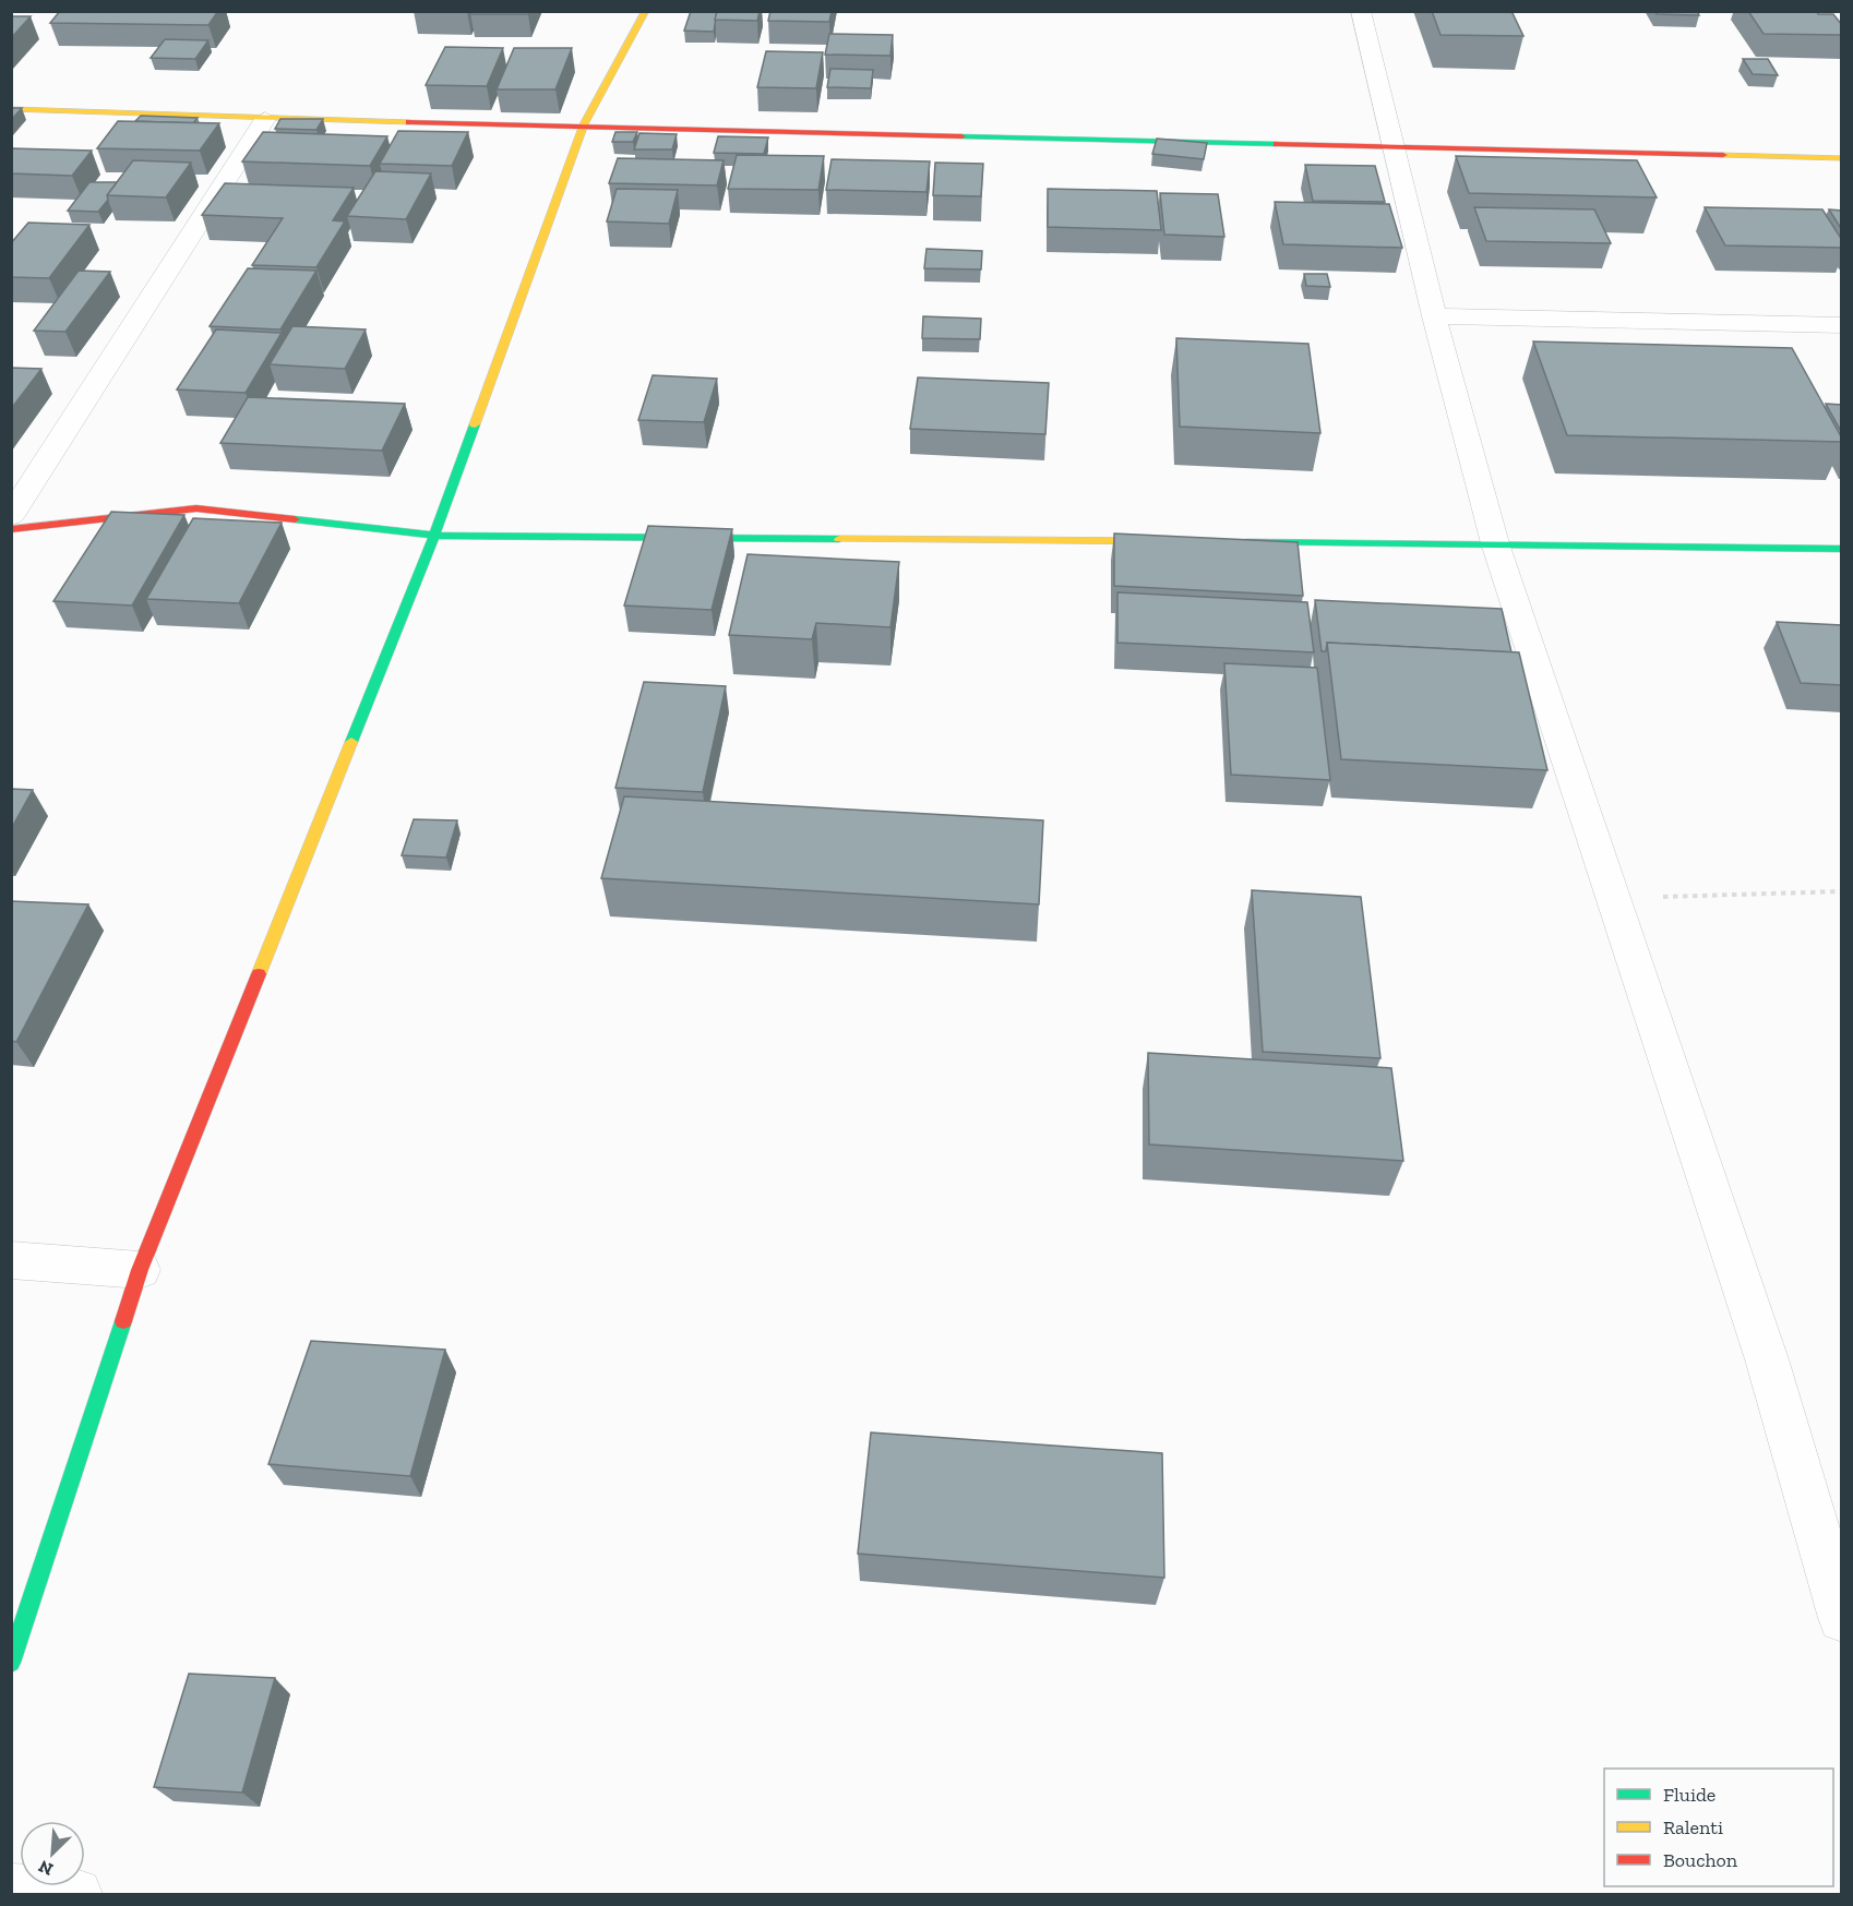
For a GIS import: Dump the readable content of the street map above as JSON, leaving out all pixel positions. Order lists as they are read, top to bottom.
{
  "legend": ["Fluide", "Ralenti", "Bouchon"],
  "north": "bottom left"
}
